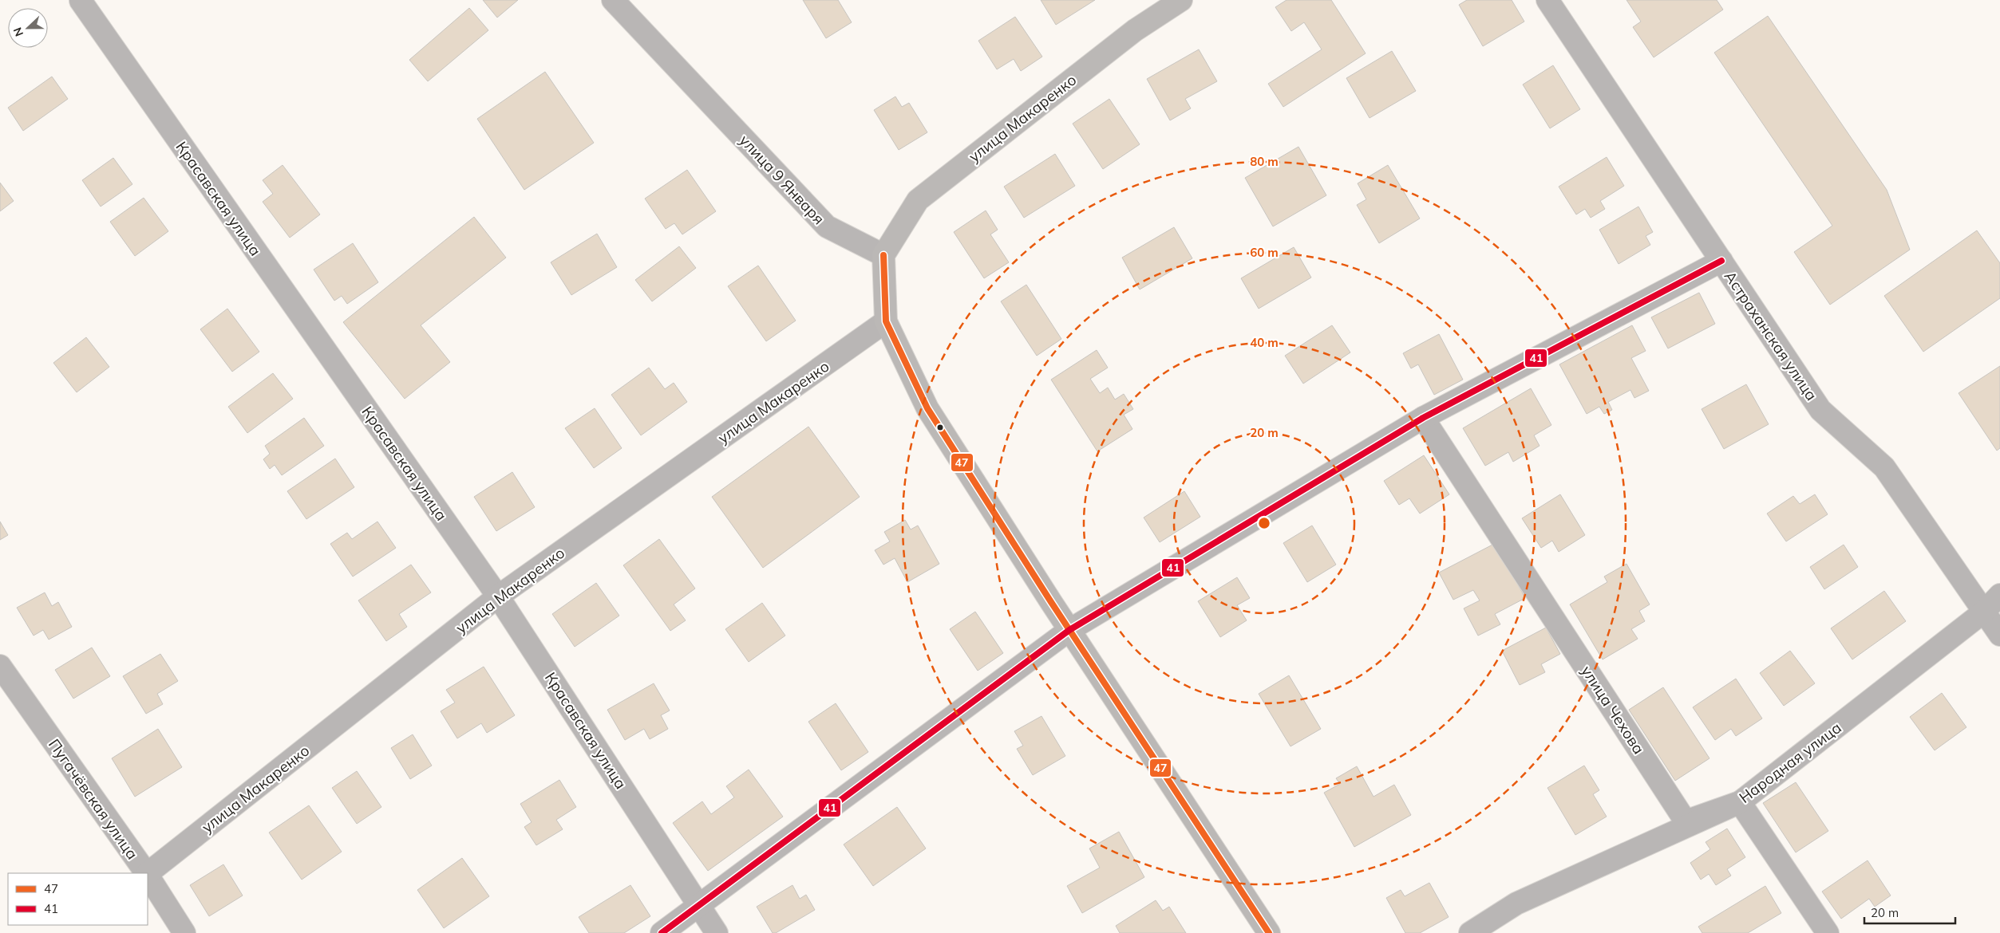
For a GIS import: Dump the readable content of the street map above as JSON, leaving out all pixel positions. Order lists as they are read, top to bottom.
{
  "streets": {
    "main road": ["улица Макаренко"],
    "street": [
      "улица 9 Января",
      "Красавская улица",
      "Астраханская улица",
      "улица Чехова",
      "Народная улица",
      "Пугачёвская улица"
    ]
  },
  "crossings": [
    ["улица Макаренко", "улица 9 Января"],
    ["улица Макаренко", "Красавская улица"],
    ["Астраханская улица", "Народная улица"],
    ["улица Чехова", "Народная улица"]
  ],
  "lines": ["transit line 47", "transit line 41"],
  "legend": ["47", "41"],
  "scale_bar": "20 m",
  "north": "left",
  "rings": [
    "80 m",
    "60 m",
    "40 m",
    "20 m"
  ]
}
